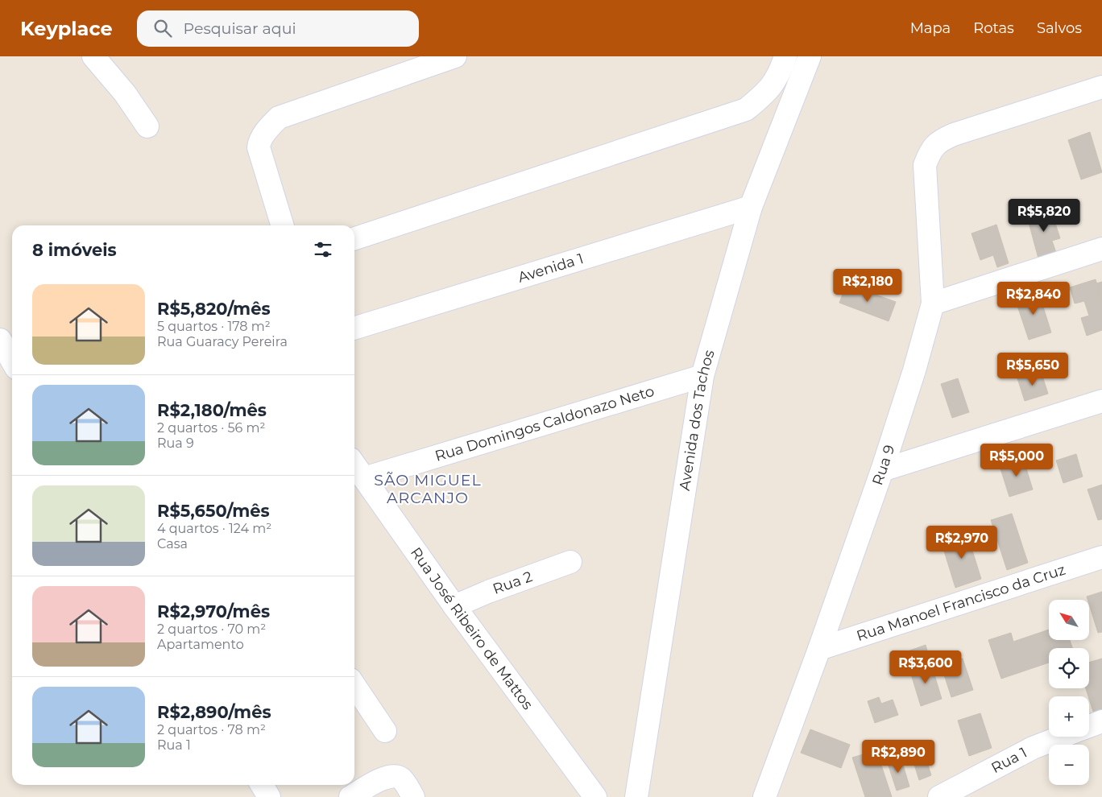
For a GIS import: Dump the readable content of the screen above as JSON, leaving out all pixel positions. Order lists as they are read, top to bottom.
{
  "streets": {
    "street": [
      "Avenida 1",
      "Avenida dos Tachos",
      "Rua Domingos Caldonazo Neto",
      "Rua 9",
      "Rua 2",
      "Rua Manoel Francisco da Cruz",
      "Rua José Ribeiro de Mattos",
      "Rua 1"
    ]
  },
  "crossings": [
    ["Avenida 1", "Avenida dos Tachos"],
    ["Avenida dos Tachos", "Rua Domingos Caldonazo Neto"],
    ["Rua Domingos Caldonazo Neto", "Rua José Ribeiro de Mattos"],
    ["Rua 9", "Rua Manoel Francisco da Cruz"],
    ["Rua 2", "Rua José Ribeiro de Mattos"]
  ],
  "districts": ["SÃO MIGUEL ARCANJO"],
  "north": "top left",
  "page": {
    "header": "Keyplace",
    "search": "Pesquisar aqui",
    "nav": ["Mapa", "Rotas", "Salvos"],
    "price": [
      "R$5,820",
      "R$2,180",
      "R$2,840",
      "R$5,650",
      "R$5,000",
      "R$2,970",
      "R$3,600",
      "R$2,890"
    ],
    "heading": "8 imóveis",
    "list": [
      {
        "name": "R$5,820/mês",
        "note": "5 quartos · 178 m² · Rua Guaracy Pereira"
      },
      {
        "name": "R$2,180/mês",
        "note": "2 quartos · 56 m² · Rua 9"
      },
      {
        "name": "R$5,650/mês",
        "note": "4 quartos · 124 m² · Casa"
      },
      {
        "name": "R$2,970/mês",
        "note": "2 quartos · 70 m² · Apartamento"
      },
      {
        "name": "R$2,890/mês",
        "note": "2 quartos · 78 m² · Rua 1"
      }
    ],
    "map_buttons": ["+", "−"]
  }
}
